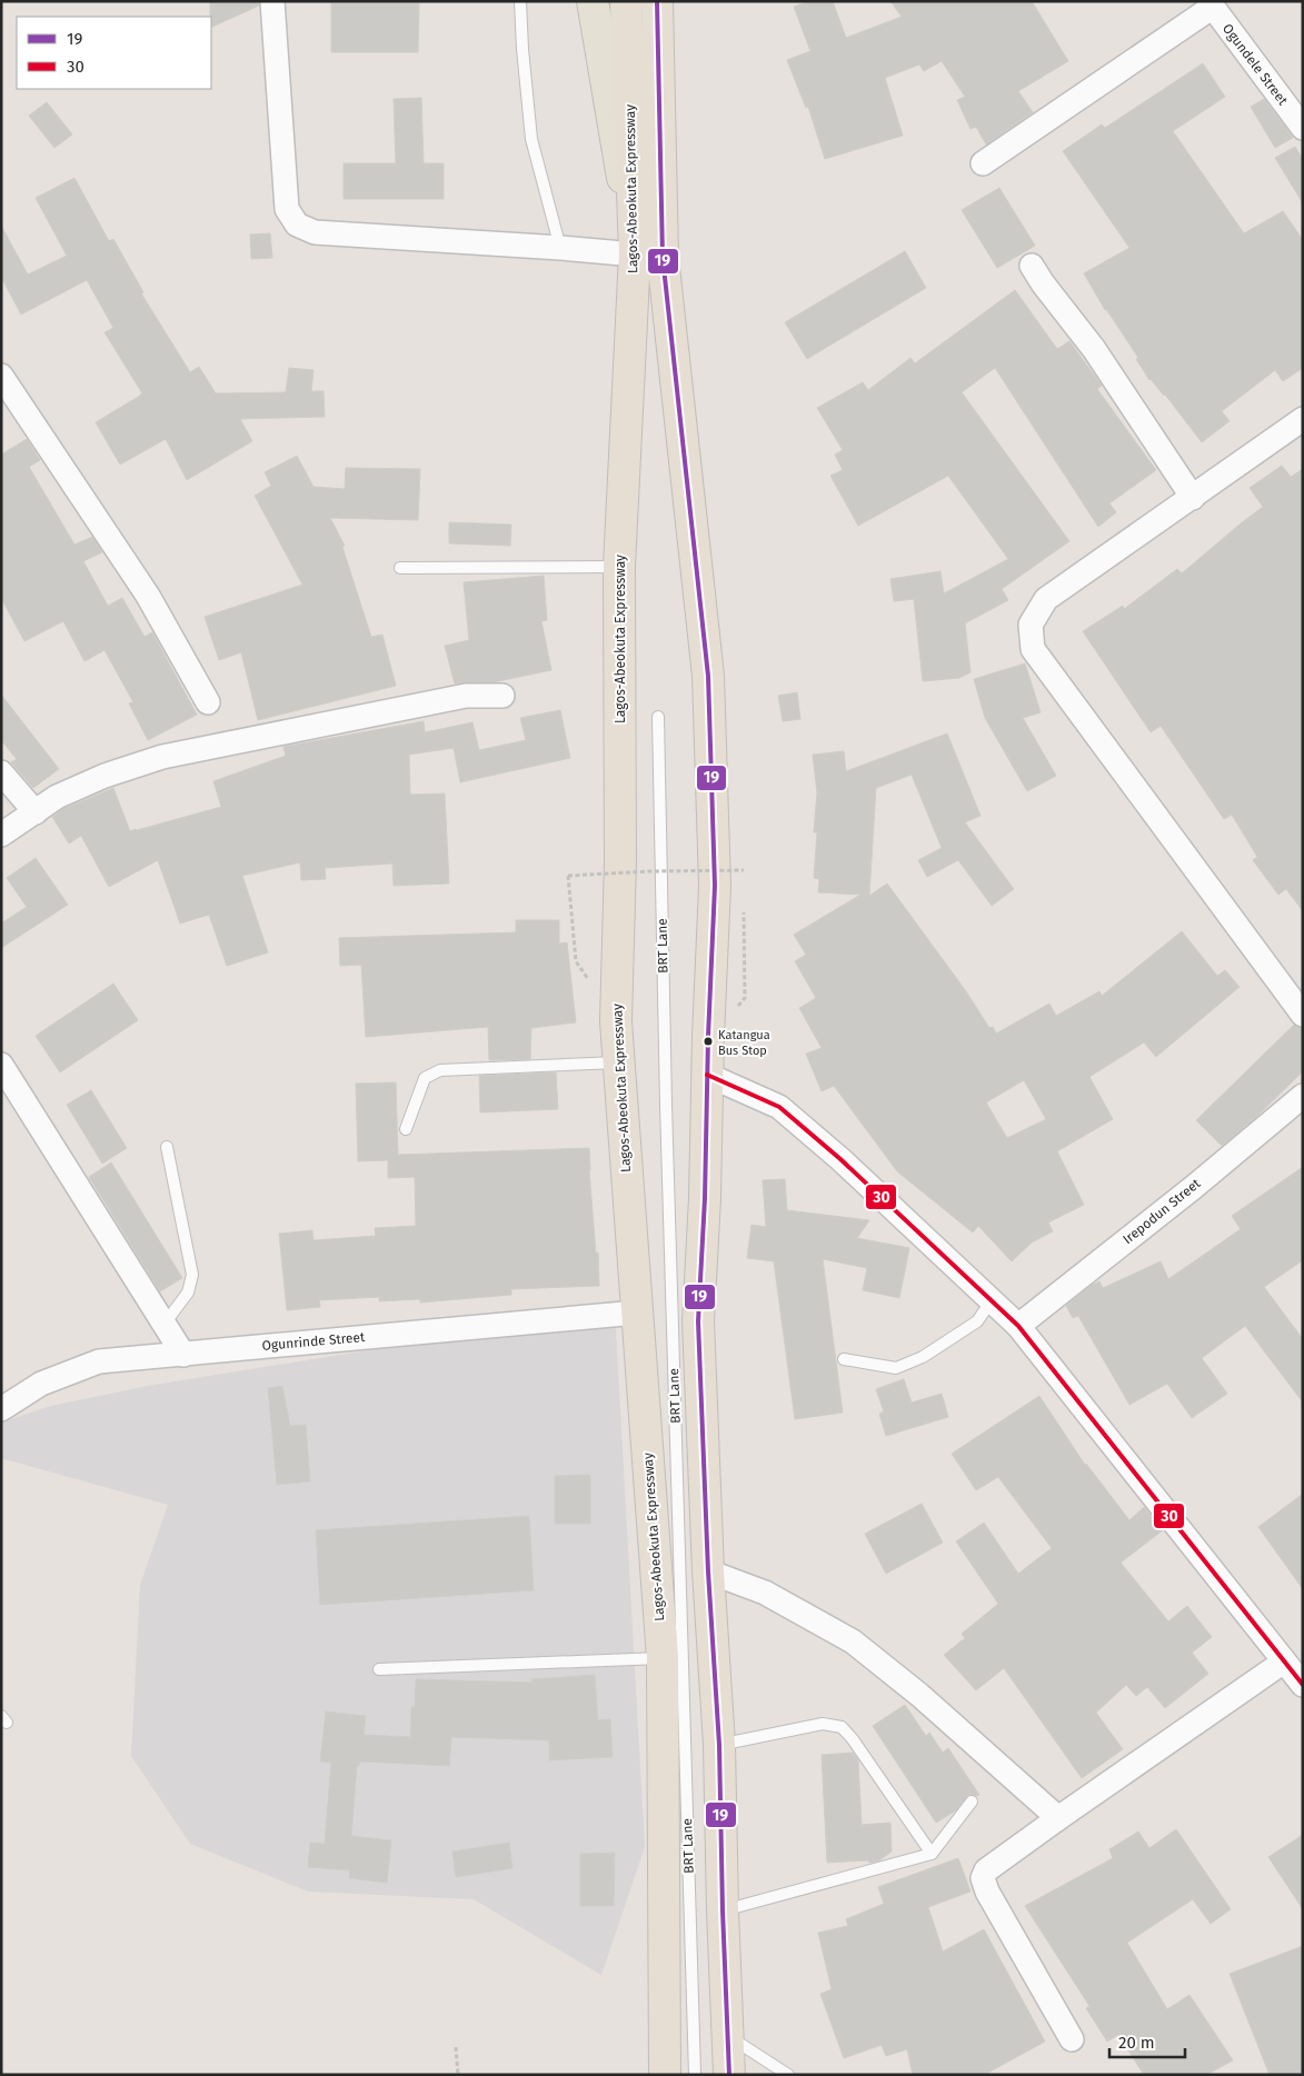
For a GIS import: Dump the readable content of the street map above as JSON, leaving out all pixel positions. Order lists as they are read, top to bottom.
{
  "streets": {
    "highway": ["Lagos-Abeokuta Expressway"],
    "street": ["Ogundele Street", "Irepodun Street", "Ogunrinde Street"],
    "lane": ["BRT Lane"]
  },
  "crossings": [
    ["Lagos-Abeokuta Expressway", "Ogunrinde Street"]
  ],
  "places": ["Katangua Bus Stop"],
  "lines": ["transit line 19", "transit line 30"],
  "legend": ["19", "30"],
  "scale_bar": "20 m"
}
